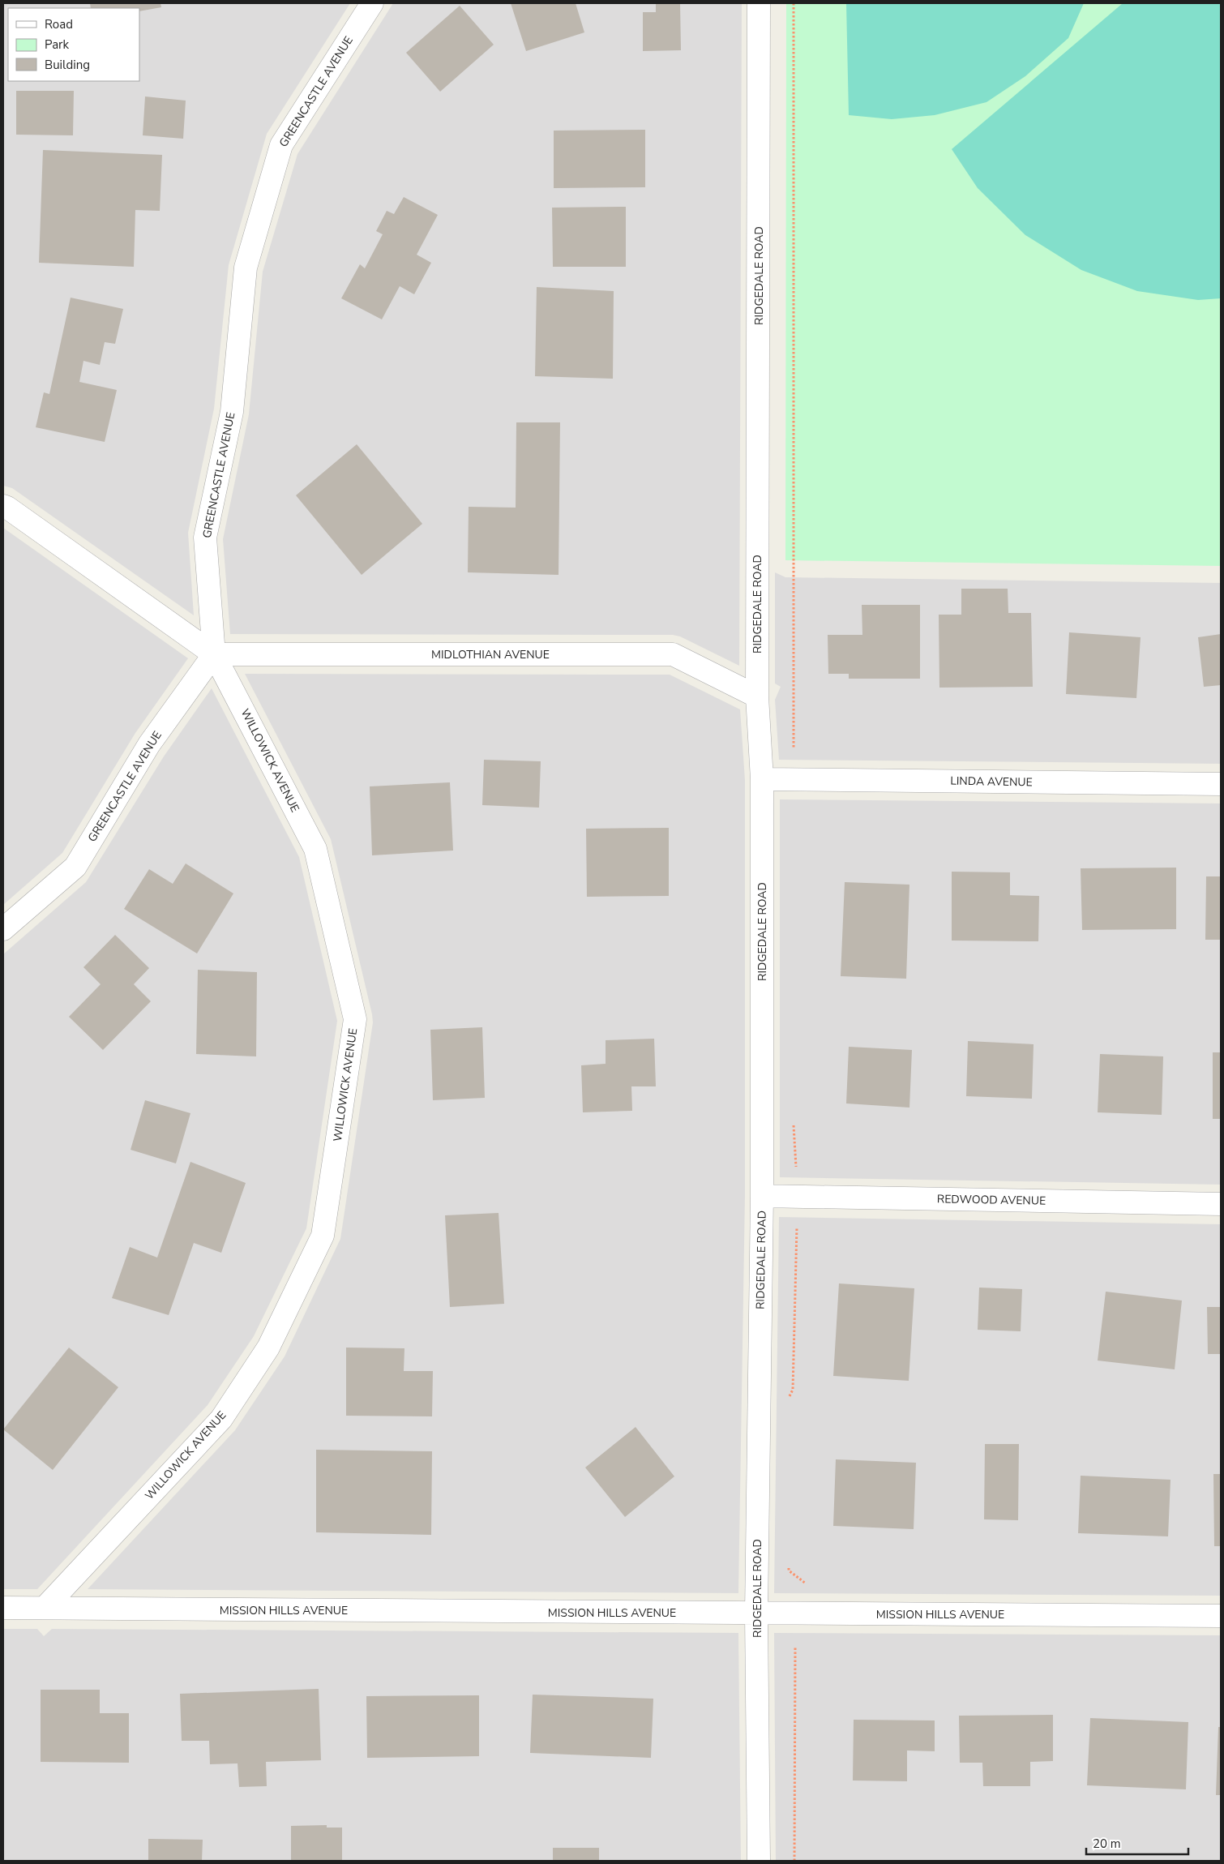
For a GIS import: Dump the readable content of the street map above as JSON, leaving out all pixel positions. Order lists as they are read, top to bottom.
{
  "streets": {
    "street": [
      "GREENCASTLE AVENUE",
      "RIDGEDALE ROAD",
      "MIDLOTHIAN AVENUE",
      "WILLOWICK AVENUE",
      "LINDA AVENUE",
      "REDWOOD AVENUE",
      "MISSION HILLS AVENUE"
    ]
  },
  "crossings": [
    ["GREENCASTLE AVENUE", "MIDLOTHIAN AVENUE"],
    ["GREENCASTLE AVENUE", "WILLOWICK AVENUE"],
    ["RIDGEDALE ROAD", "MIDLOTHIAN AVENUE"],
    ["RIDGEDALE ROAD", "LINDA AVENUE"],
    ["RIDGEDALE ROAD", "REDWOOD AVENUE"],
    ["RIDGEDALE ROAD", "MISSION HILLS AVENUE"],
    ["MIDLOTHIAN AVENUE", "WILLOWICK AVENUE"],
    ["WILLOWICK AVENUE", "MISSION HILLS AVENUE"]
  ],
  "legend": ["Road", "Park", "Building"],
  "scale_bar": "20 m"
}
